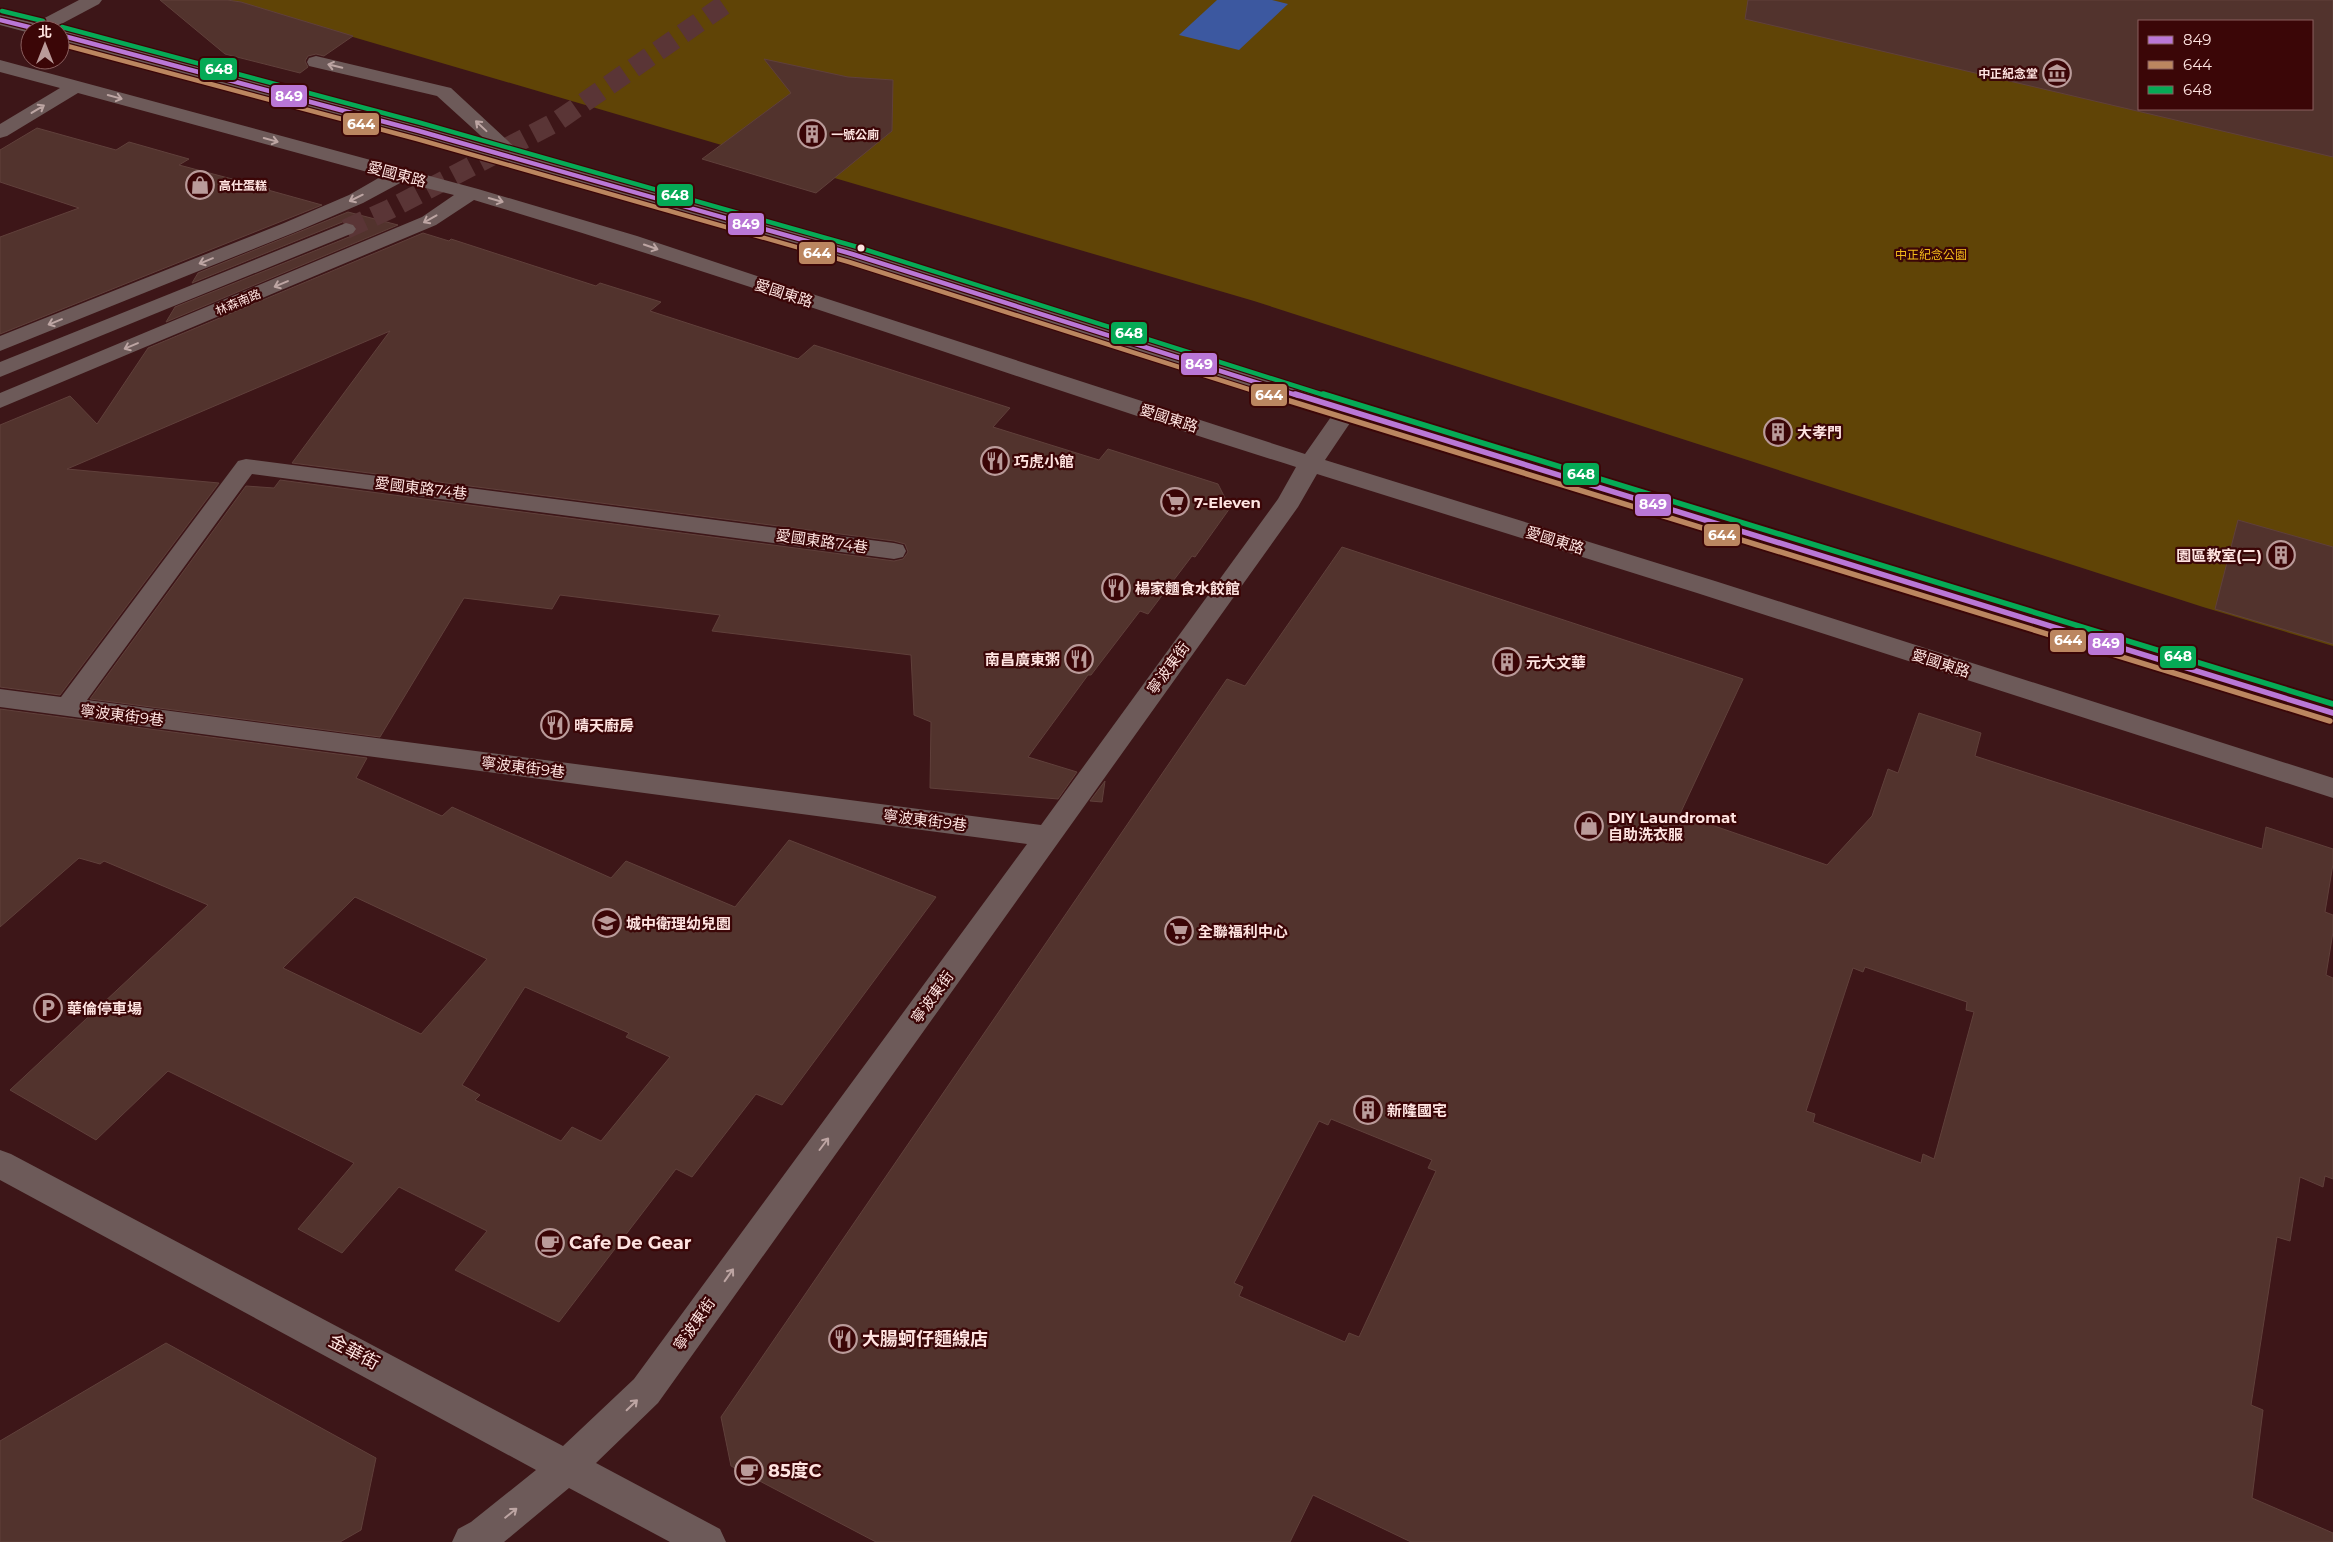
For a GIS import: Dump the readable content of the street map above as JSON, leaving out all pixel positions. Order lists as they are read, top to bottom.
{
  "streets": {
    "street": [
      "愛國東路",
      "林森南路",
      "愛國東路74巷",
      "寧波東街",
      "寧波東街9巷",
      "金華街"
    ]
  },
  "crossings": [
    ["愛國東路", "林森南路"],
    ["愛國東路", "寧波東街"],
    ["愛國東路74巷", "寧波東街9巷"],
    ["寧波東街", "寧波東街9巷"],
    ["寧波東街", "金華街"]
  ],
  "one_way": ["寧波東街"],
  "parks": ["中正紀念公園"],
  "places": {
    "museum": ["中正紀念堂"],
    "building": [
      "一號公廁",
      "大孝門",
      "園區教室(二)",
      "元大文華",
      "新隆國宅"
    ],
    "shop": ["高仕蛋糕", "DIY Laundromat 自助洗衣服"],
    "restaurant": [
      "巧虎小館",
      "楊家麵食水餃館",
      "南昌廣東粥",
      "晴天廚房",
      "大腸蚵仔麵線店"
    ],
    "supermarket": ["7-Eleven", "全聯福利中心"],
    "school or university": ["城中衛理幼兒園"],
    "parking": ["華倫停車場"],
    "cafe": ["Cafe De Gear", "85度C"]
  },
  "lines": ["transit line 648", "transit line 849", "transit line 644"],
  "legend": ["849", "644", "648"],
  "north": "top"
}
